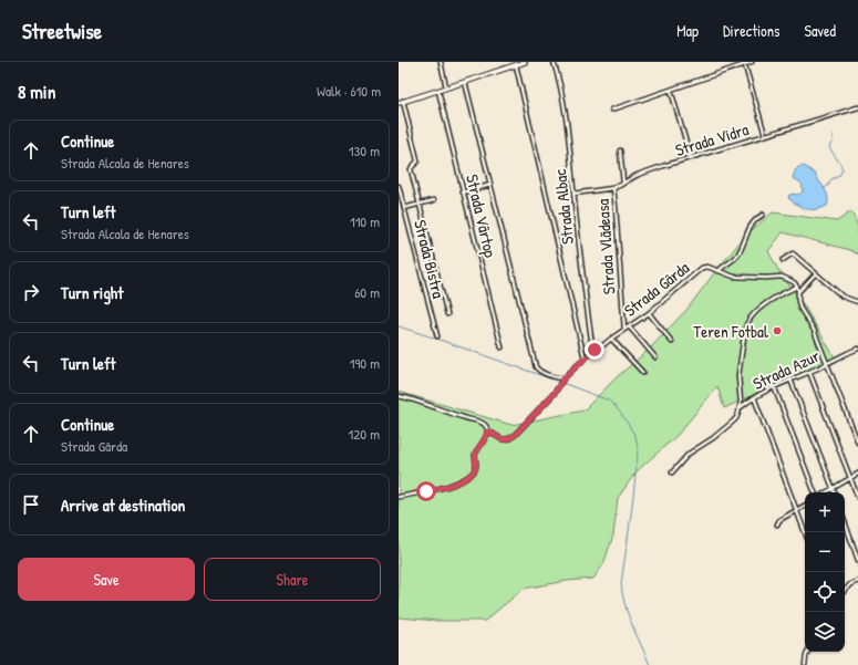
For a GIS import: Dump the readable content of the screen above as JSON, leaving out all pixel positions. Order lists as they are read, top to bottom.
{
  "streets": {
    "street": [
      "Strada Vidra",
      "Strada Albac",
      "Strada Vârtop",
      "Strada Vlădeasa",
      "Strada Bistra",
      "Strada Gârda",
      "Strada Azur"
    ]
  },
  "crossings": [
    ["Strada Vidra", "Strada Albac"],
    ["Strada Vidra", "Strada Vlădeasa"],
    ["Strada Albac", "Strada Gârda"],
    ["Strada Vlădeasa", "Strada Gârda"]
  ],
  "places": ["Teren Fotbal"],
  "page": {
    "header": "Streetwise",
    "nav": ["Map", "Directions", "Saved"],
    "heading": ["8 min", "Walk · 610 m"],
    "list": [
      ["Continue", "Strada Alcala de Henares", "130 m"],
      ["Turn left", "Strada Alcala de Henares", "110 m"],
      ["Turn right", "60 m"],
      ["Turn left", "190 m"],
      ["Continue", "Strada Gârda", "120 m"],
      "Arrive at destination"
    ],
    "map_buttons": ["+", "−"],
    "buttons": ["Save", "Share"]
  }
}
